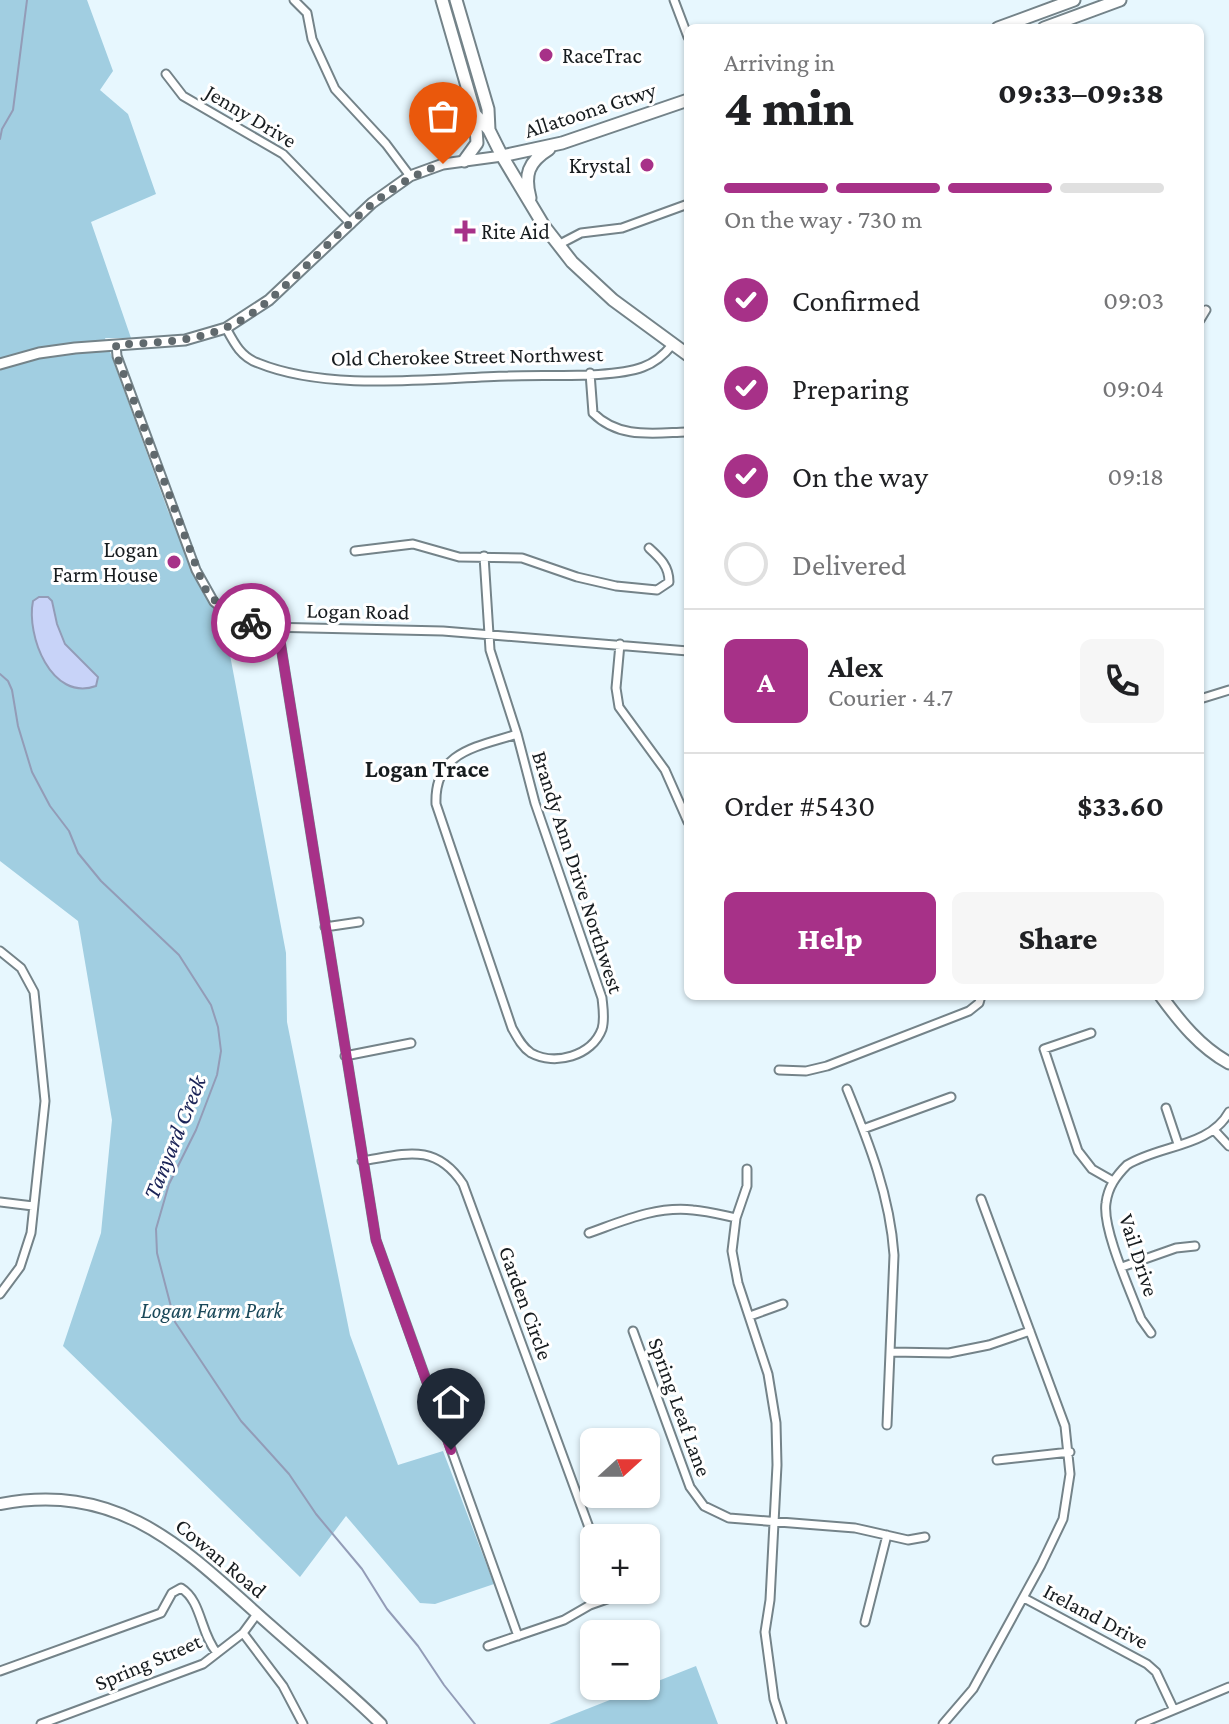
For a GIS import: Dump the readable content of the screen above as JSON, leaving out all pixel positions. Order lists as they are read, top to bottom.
{
  "streets": {
    "main road": ["Allatoona Gtwy", "Cowan Road"],
    "street": [
      "Jenny Drive",
      "Old Cherokee Street Northwest",
      "Logan Road",
      "Brandy Ann Drive Northwest",
      "Vail Drive",
      "Garden Circle",
      "Spring Leaf Lane",
      "Ireland Drive",
      "Spring Street"
    ]
  },
  "crossings": [
    ["Allatoona Gtwy", "Jenny Drive"],
    ["Allatoona Gtwy", "Old Cherokee Street Northwest"],
    ["Allatoona Gtwy", "Logan Road"],
    ["Logan Road", "Brandy Ann Drive Northwest"],
    ["Cowan Road", "Spring Street"]
  ],
  "districts": ["Logan Trace"],
  "water": ["Tanyard Creek"],
  "parks": ["Logan Farm Park"],
  "places": {
    "other": ["RaceTrac", "Krystal", "Logan Farm House"],
    "health": ["Rite Aid"]
  },
  "north": "right",
  "page": {
    "heading": ["4 min", "Arriving in", "09:33–09:38"],
    "panel": [
      "Alex",
      "Courier · 4.7",
      "Order #5430",
      "$33.60"
    ],
    "bar": "On the way · 730 m",
    "list": [
      ["Confirmed", "09:03"],
      ["Preparing", "09:04"],
      ["On the way", "09:18"],
      "Delivered"
    ],
    "round": "A",
    "buttons": ["Help", "Share"],
    "map_buttons": ["+", "−"]
  }
}
